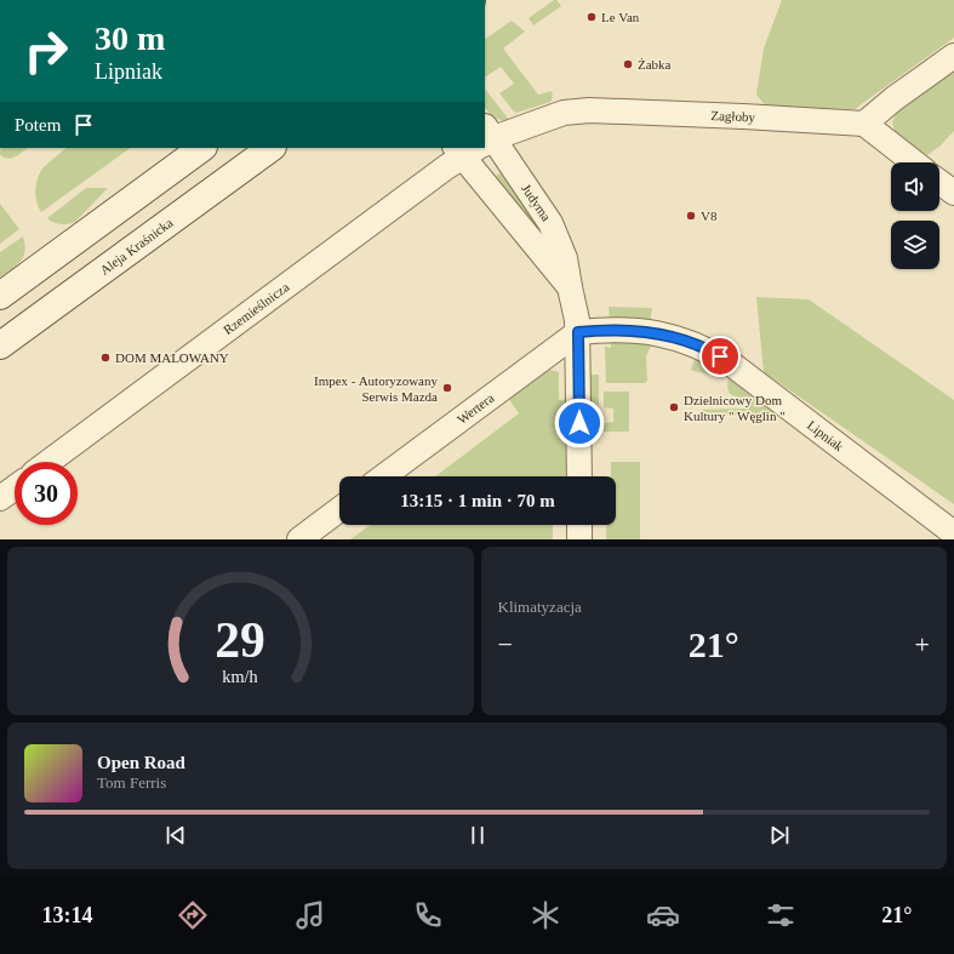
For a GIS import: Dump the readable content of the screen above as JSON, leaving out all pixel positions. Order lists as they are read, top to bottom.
{
  "streets": {
    "main road": ["Aleja Kraśnicka"],
    "street": [
      "Zagłoby",
      "Judyma",
      "Rzemieślnicza",
      "Wertera",
      "Lipniak"
    ]
  },
  "crossings": [
    ["Judyma", "Wertera"],
    ["Judyma", "Lipniak"],
    ["Wertera", "Lipniak"]
  ],
  "places": [
    "Le Van",
    "Żabka",
    "V8",
    "DOM MALOWANY",
    "Impex - Autoryzowany Serwis Mazda",
    "Dzielnicowy Dom Kultury \" Węglin \""
  ],
  "page": {
    "turn": ["30 m", "Lipniak"],
    "then": "Potem",
    "limit": "30",
    "trip": "13:15 · 1 min · 70 m",
    "tile": "Klimatyzacja",
    "heat": ["−", "21°", "+"],
    "song": ["Open Road", "Tom Ferris"],
    "tabs": ["13:14", "21°"],
    "gauge": ["29", "km/h"]
  }
}
